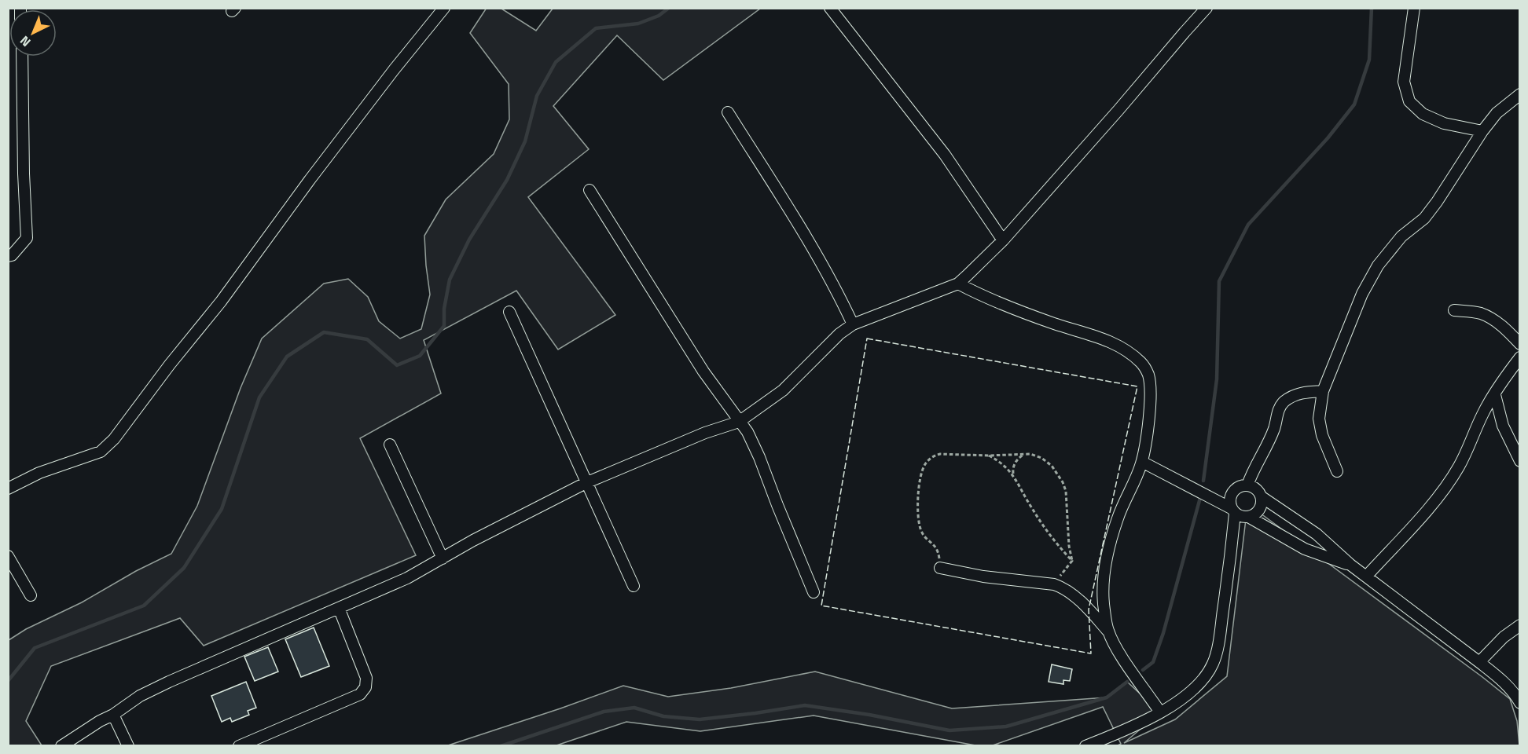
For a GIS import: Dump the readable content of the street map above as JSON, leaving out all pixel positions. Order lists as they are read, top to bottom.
{
  "north": "bottom left"
}
